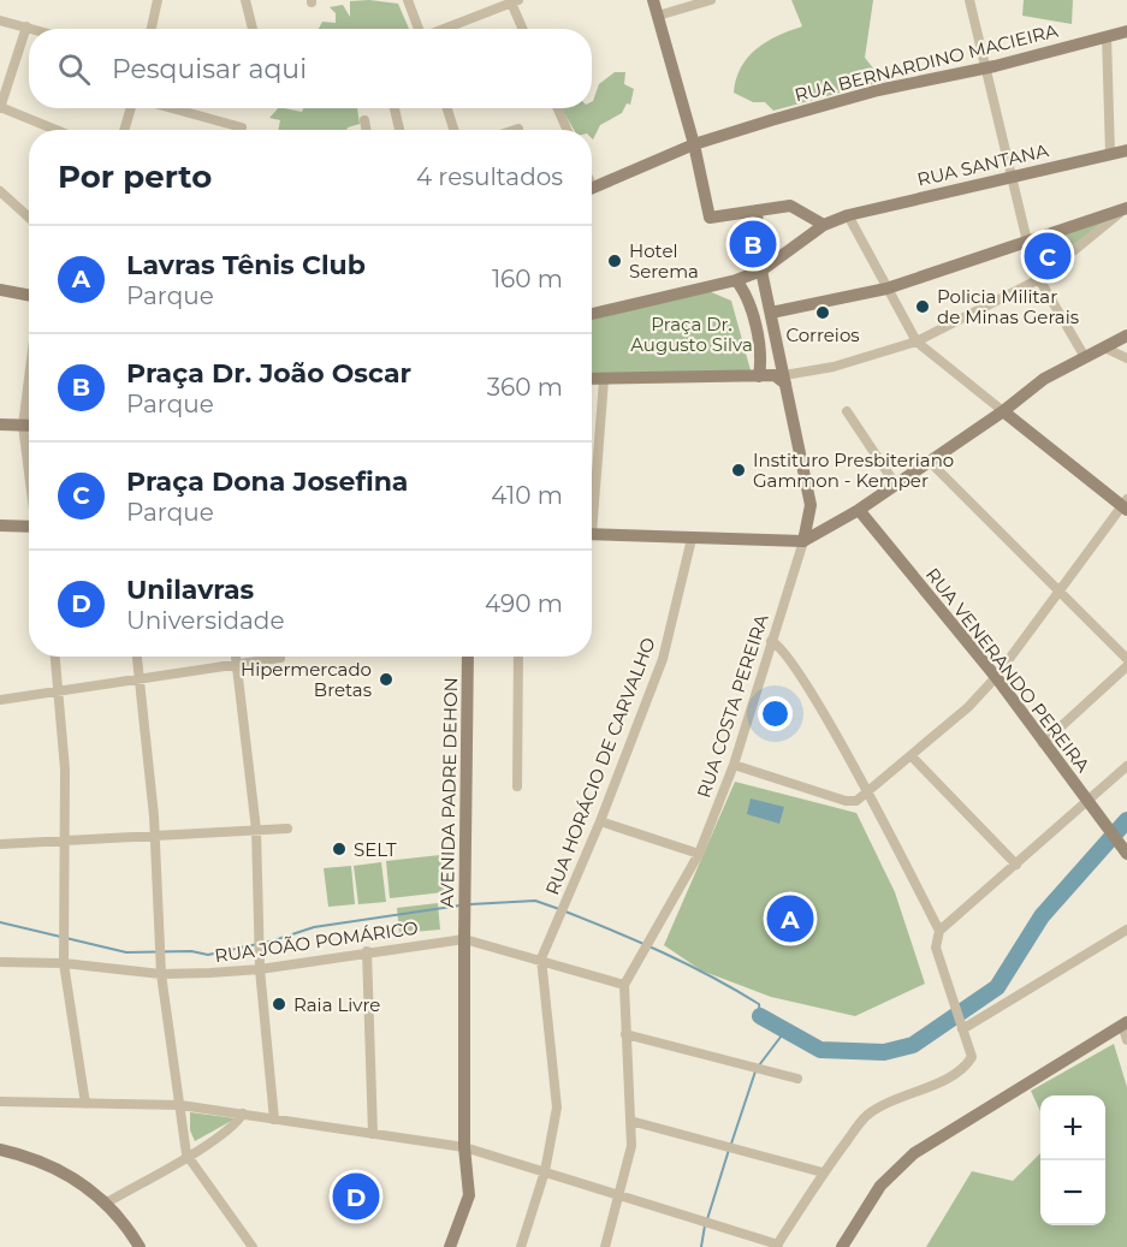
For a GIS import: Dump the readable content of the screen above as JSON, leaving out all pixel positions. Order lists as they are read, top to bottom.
{
  "streets": {
    "main road": [
      "RUA BERNARDINO MACIEIRA",
      "RUA SANTANA",
      "RUA VENERANDO PEREIRA",
      "AVENIDA PADRE DEHON"
    ],
    "street": ["RUA COSTA PEREIRA", "RUA HORÁCIO DE CARVALHO", "RUA JOÃO POMÁRICO"]
  },
  "crossings": [
    ["AVENIDA PADRE DEHON", "RUA JOÃO POMÁRICO"]
  ],
  "parks": ["Praça Dr. Augusto Silva"],
  "places": [
    "Hotel Serema",
    "Policia Militar de Minas Gerais",
    "Correios",
    "Instituro Presbiteriano Gammon - Kemper",
    "Hipermercado Bretas",
    "SELT",
    "Raia Livre"
  ],
  "page": {
    "search": "Pesquisar aqui",
    "heading": ["Por perto", "4 resultados"],
    "pins": [
      "B",
      "C",
      "A",
      "D"
    ],
    "list": [
      {
        "mark": "A",
        "name": "Lavras Tênis Club",
        "note": "Parque",
        "value": "160 m"
      },
      {
        "mark": "B",
        "name": "Praça Dr. João Oscar",
        "note": "Parque",
        "value": "360 m"
      },
      {
        "mark": "C",
        "name": "Praça Dona Josefina",
        "note": "Parque",
        "value": "410 m"
      },
      {
        "mark": "D",
        "name": "Unilavras",
        "note": "Universidade",
        "value": "490 m"
      }
    ],
    "map_buttons": ["+", "−"]
  }
}
